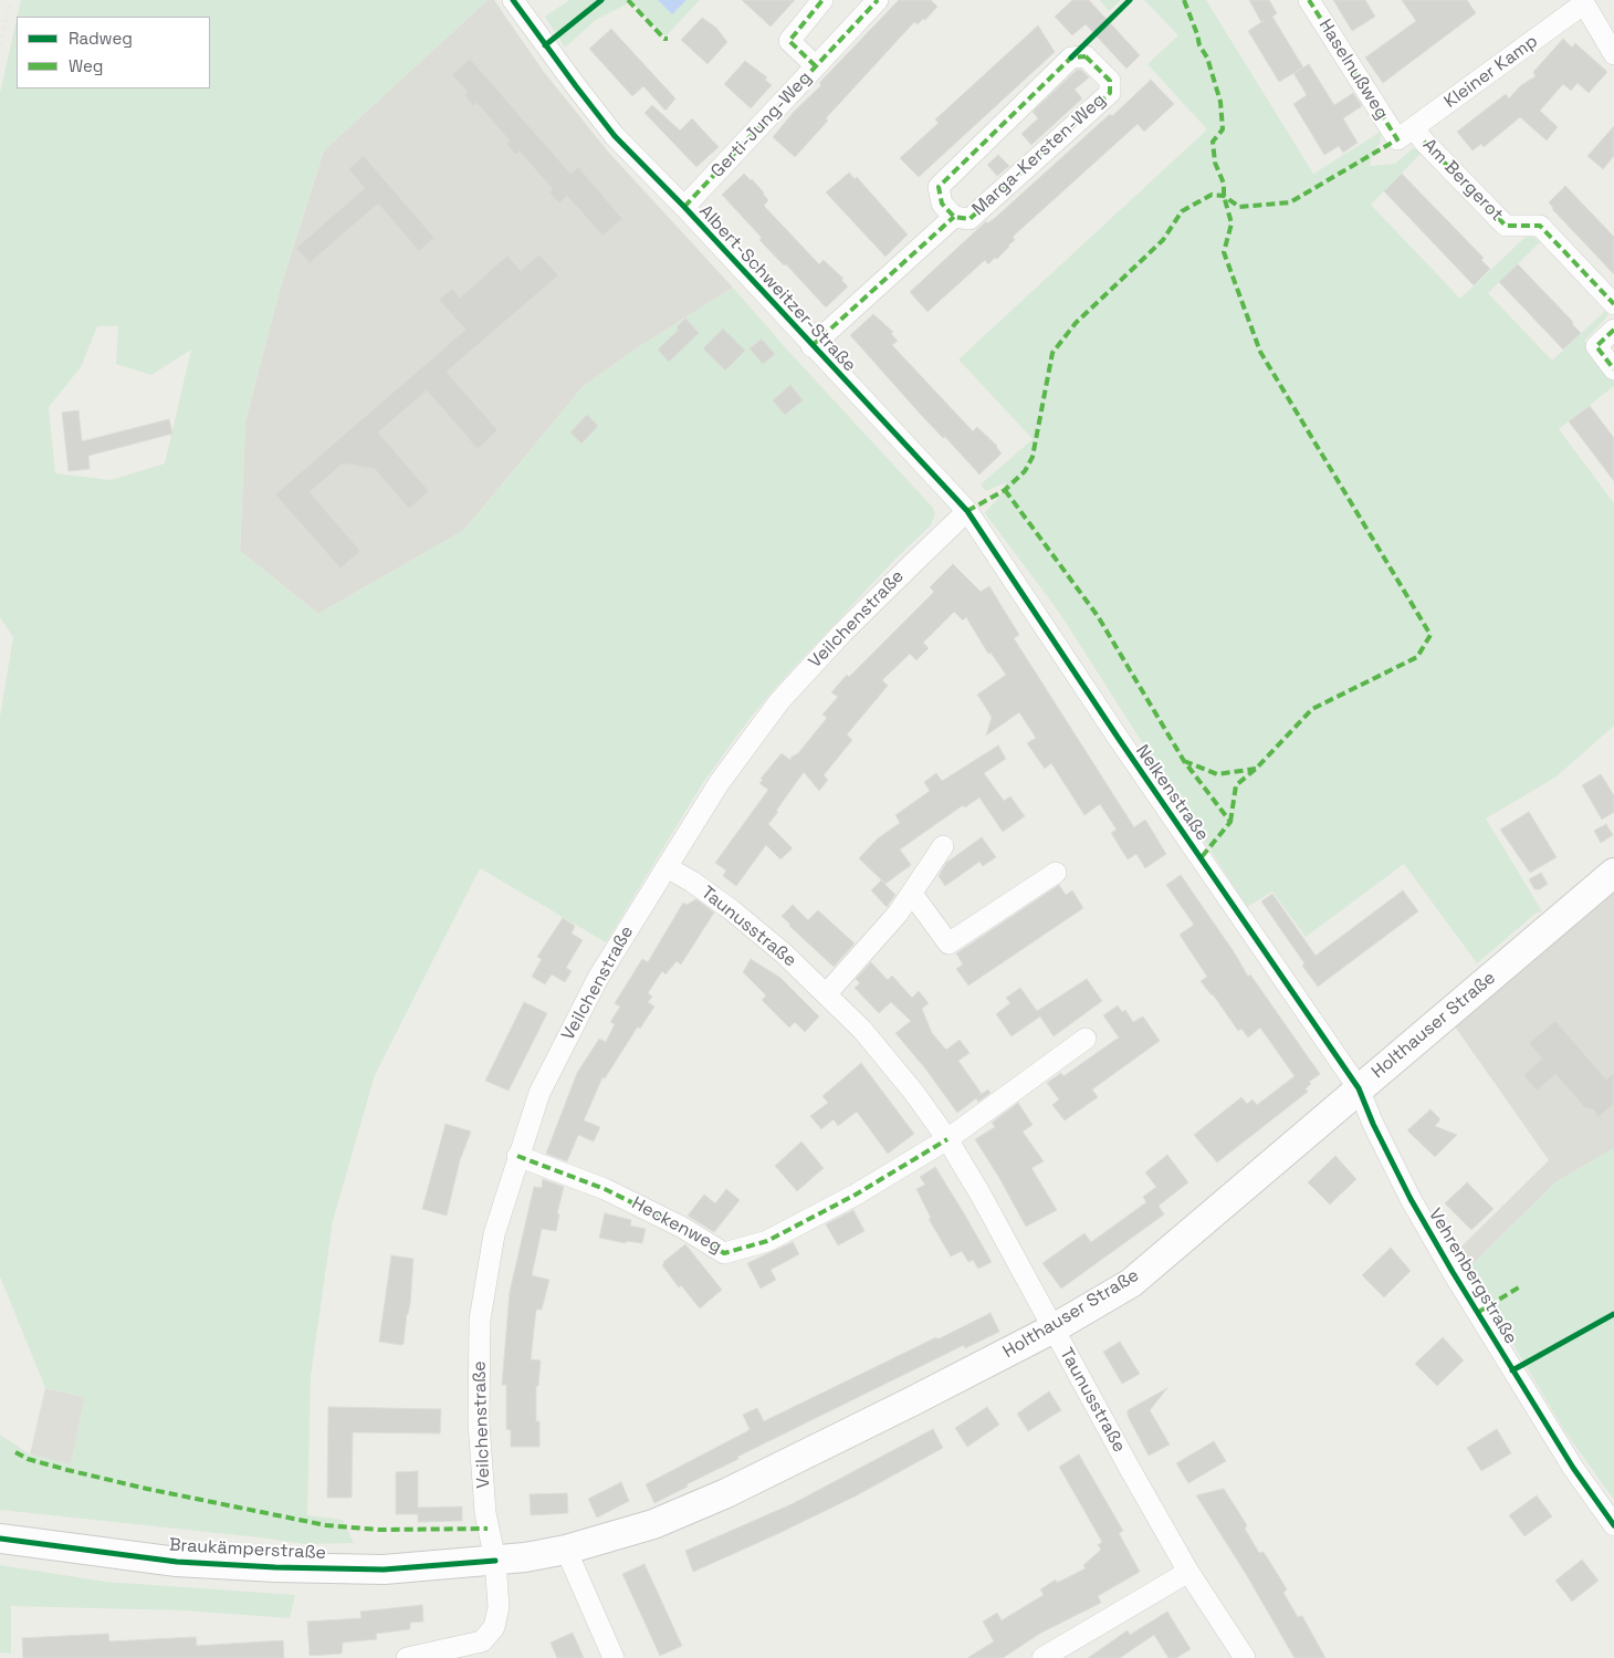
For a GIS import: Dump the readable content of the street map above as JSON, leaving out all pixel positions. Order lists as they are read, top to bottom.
{
  "streets": {
    "street": [
      "Haselnußweg",
      "Kleiner Kamp",
      "Gerti-Jung-Weg",
      "Marga-Kersten-Weg",
      "Am Bergerot",
      "Albert-Schweitzer-Straße",
      "Veilchenstraße",
      "Nelkenstraße",
      "Taunusstraße",
      "Holthauser Straße",
      "Heckenweg",
      "Vehrenbergstraße",
      "Braukämperstraße"
    ]
  },
  "crossings": [
    ["Haselnußweg", "Kleiner Kamp"],
    ["Haselnußweg", "Am Bergerot"],
    ["Kleiner Kamp", "Am Bergerot"],
    ["Gerti-Jung-Weg", "Albert-Schweitzer-Straße"],
    ["Marga-Kersten-Weg", "Albert-Schweitzer-Straße"],
    ["Albert-Schweitzer-Straße", "Veilchenstraße"],
    ["Albert-Schweitzer-Straße", "Nelkenstraße"],
    ["Veilchenstraße", "Nelkenstraße"],
    ["Veilchenstraße", "Taunusstraße"],
    ["Veilchenstraße", "Heckenweg"],
    ["Veilchenstraße", "Braukämperstraße"],
    ["Nelkenstraße", "Holthauser Straße"],
    ["Nelkenstraße", "Vehrenbergstraße"],
    ["Taunusstraße", "Holthauser Straße"],
    ["Taunusstraße", "Heckenweg"],
    ["Holthauser Straße", "Vehrenbergstraße"],
    ["Holthauser Straße", "Braukämperstraße"]
  ],
  "legend": ["Radweg", "Weg"]
}
